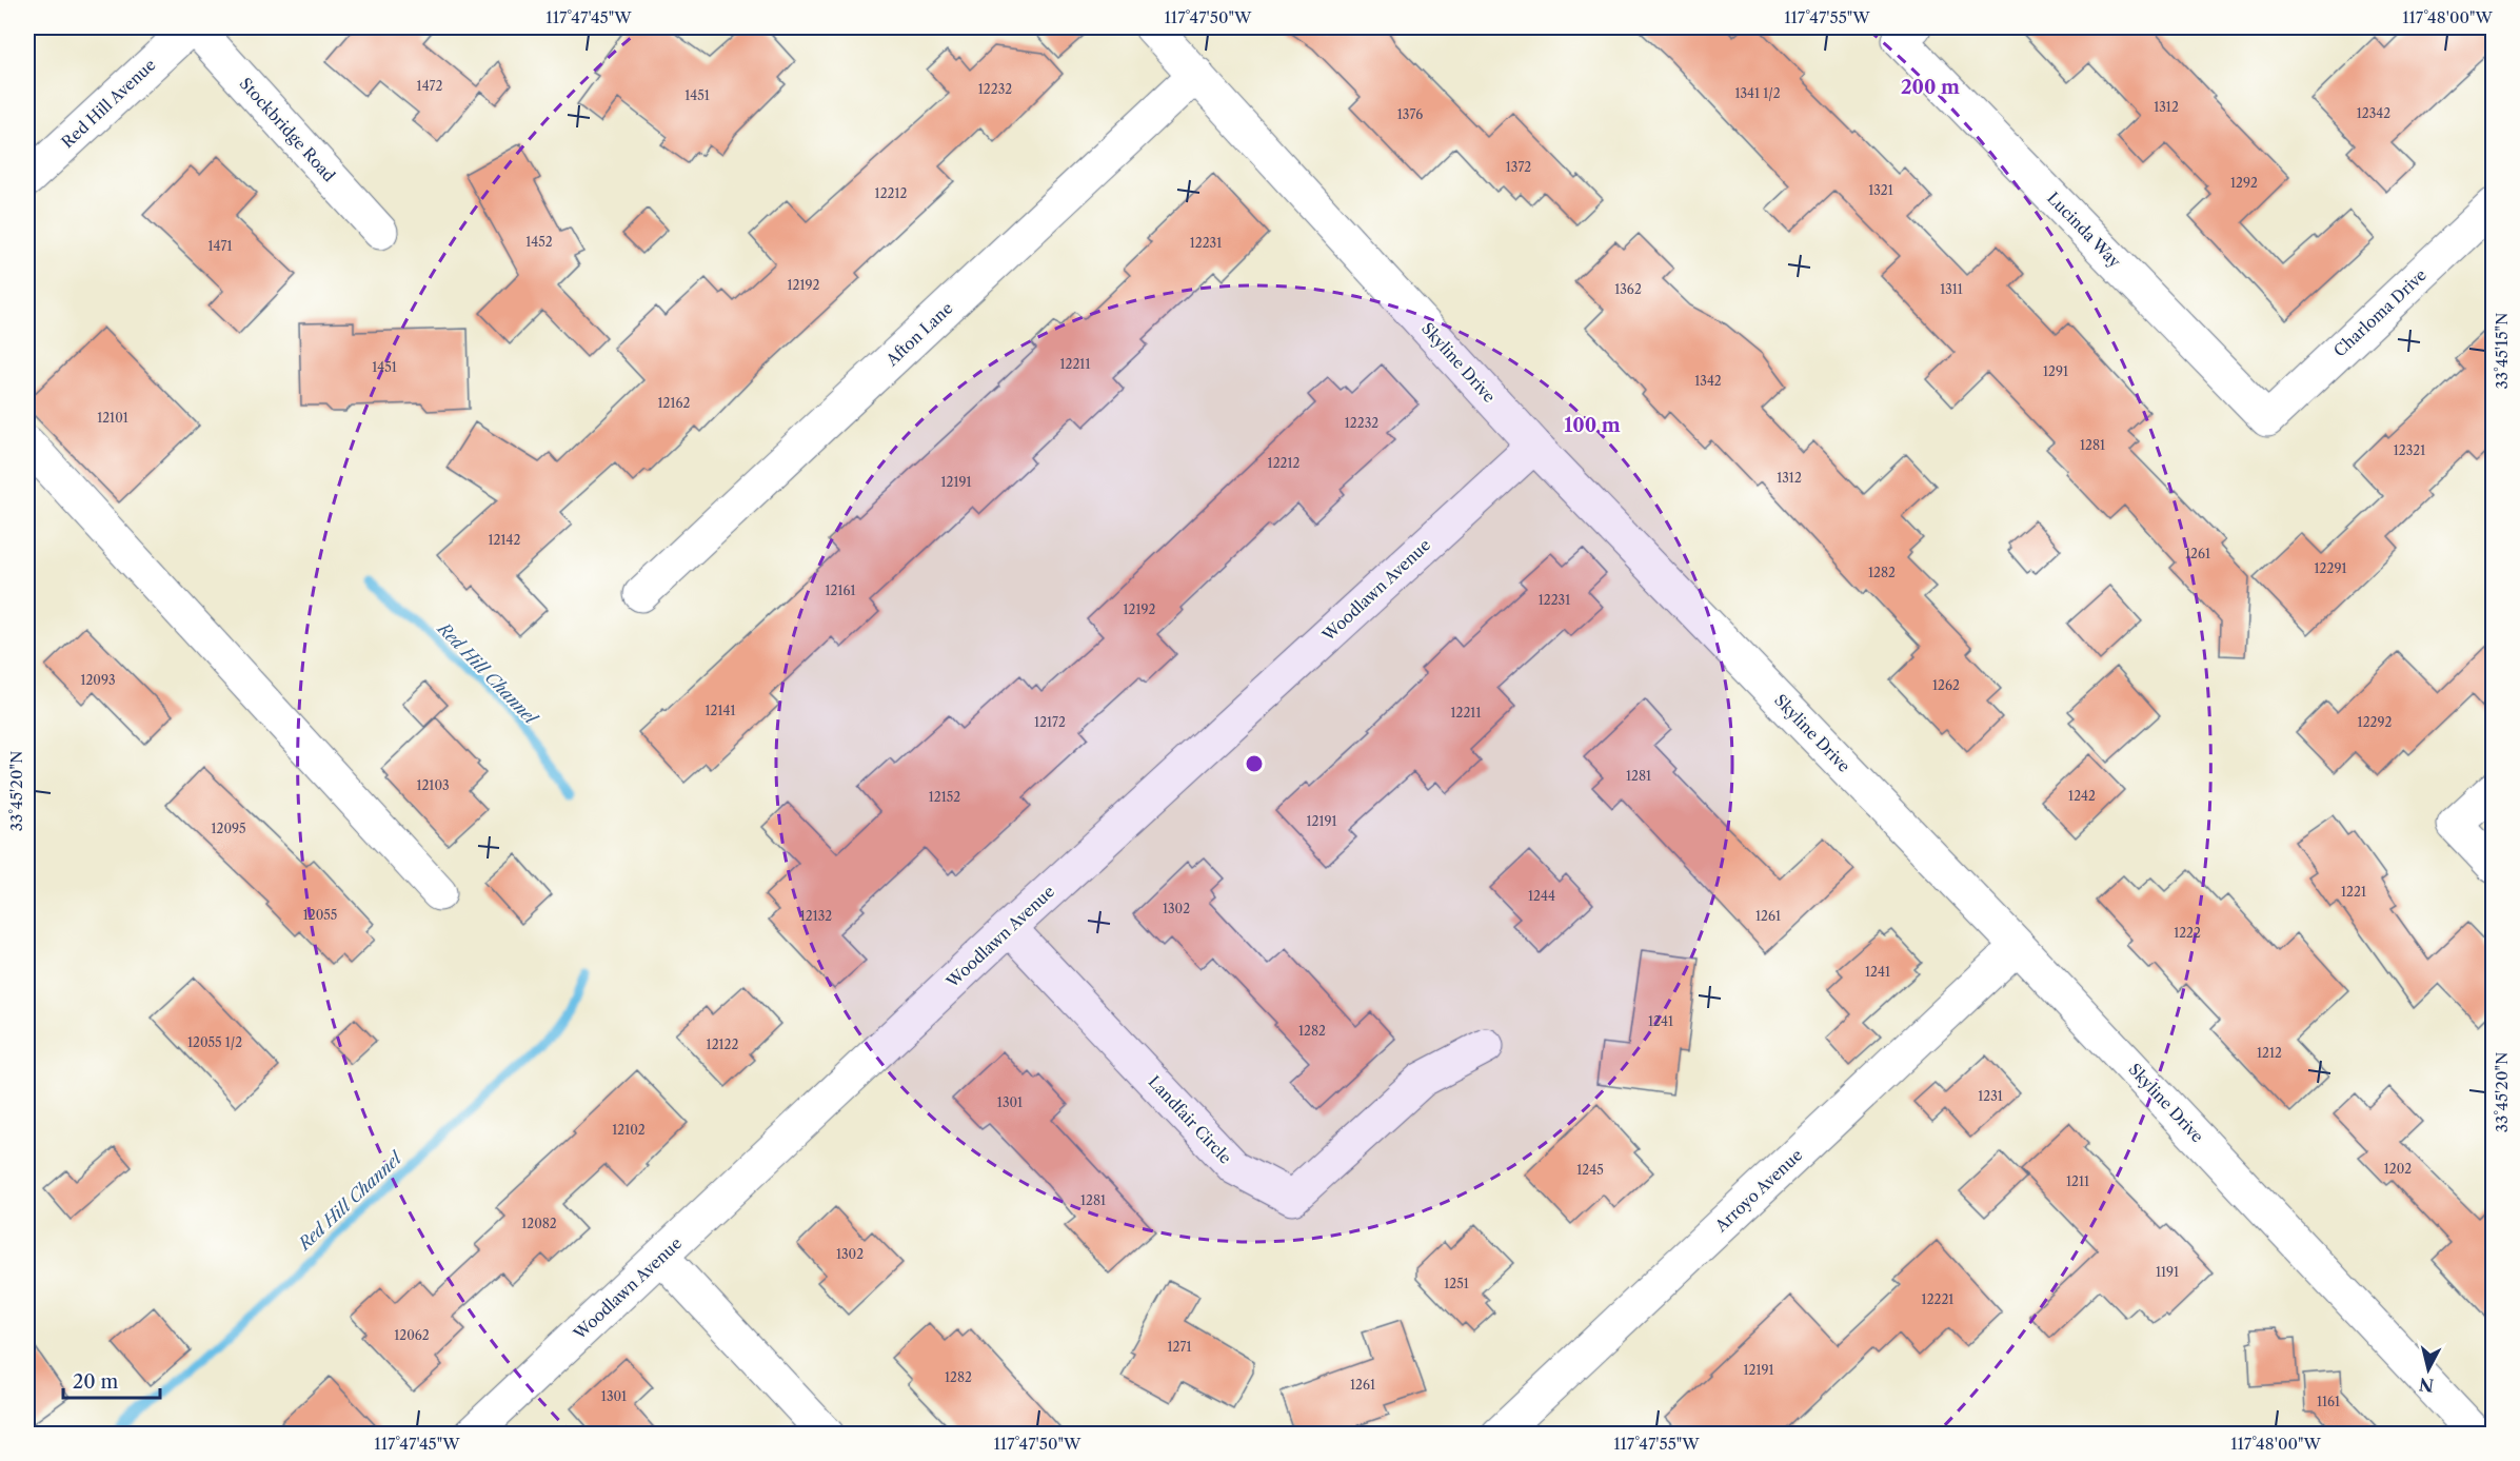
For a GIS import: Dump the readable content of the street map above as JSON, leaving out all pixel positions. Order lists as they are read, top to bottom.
{
  "streets": {
    "street": [
      "Red Hill Avenue",
      "Stockbridge Road",
      "Lucinda Way",
      "Charloma Drive",
      "Afton Lane",
      "Skyline Drive",
      "Woodlawn Avenue",
      "Landfair Circle",
      "Arroyo Avenue"
    ]
  },
  "crossings": [
    ["Red Hill Avenue", "Stockbridge Road"],
    ["Lucinda Way", "Charloma Drive"],
    ["Afton Lane", "Skyline Drive"],
    ["Skyline Drive", "Woodlawn Avenue"],
    ["Skyline Drive", "Arroyo Avenue"],
    ["Woodlawn Avenue", "Landfair Circle"]
  ],
  "water": ["Red Hill Channel"],
  "house_numbers": [
    "1472",
    "12232",
    "1341 1/2",
    "1451",
    "1312",
    "12342",
    "1376",
    "1372",
    "1292",
    "1321",
    "12212",
    "1452",
    "12231",
    "1471",
    "12192",
    "1362",
    "1311",
    "12211",
    "1451",
    "1291",
    "1342",
    "12162",
    "12101",
    "12232",
    "1281",
    "12321",
    "12212",
    "1312",
    "12191",
    "12142",
    "1261",
    "12291",
    "1282",
    "12161",
    "12231",
    "12192",
    "12093",
    "1262",
    "12141",
    "12211",
    "12172",
    "12292",
    "1281",
    "12103",
    "1242",
    "12152",
    "12191",
    "12095",
    "1221",
    "1244",
    "1302",
    "12055",
    "12132",
    "1261",
    "1222",
    "1241",
    "1241",
    "1282",
    "12055 1/2",
    "12122",
    "1212",
    "1231",
    "1301",
    "12102",
    "1202",
    "1245",
    "1211",
    "1281",
    "12082",
    "1302",
    "1191",
    "1251",
    "12221",
    "12062",
    "1271",
    "12191",
    "1282",
    "1261",
    "1301",
    "1161"
  ],
  "scale_bar": "20 m",
  "north": "bottom",
  "coordinates": [
    "117°47'45\"W",
    "117°47'50\"W",
    "117°47'55\"W",
    "117°48'00\"W",
    "33°45'15\"N",
    "33°45'20\"N"
  ],
  "rings": ["200 m", "100 m"]
}
